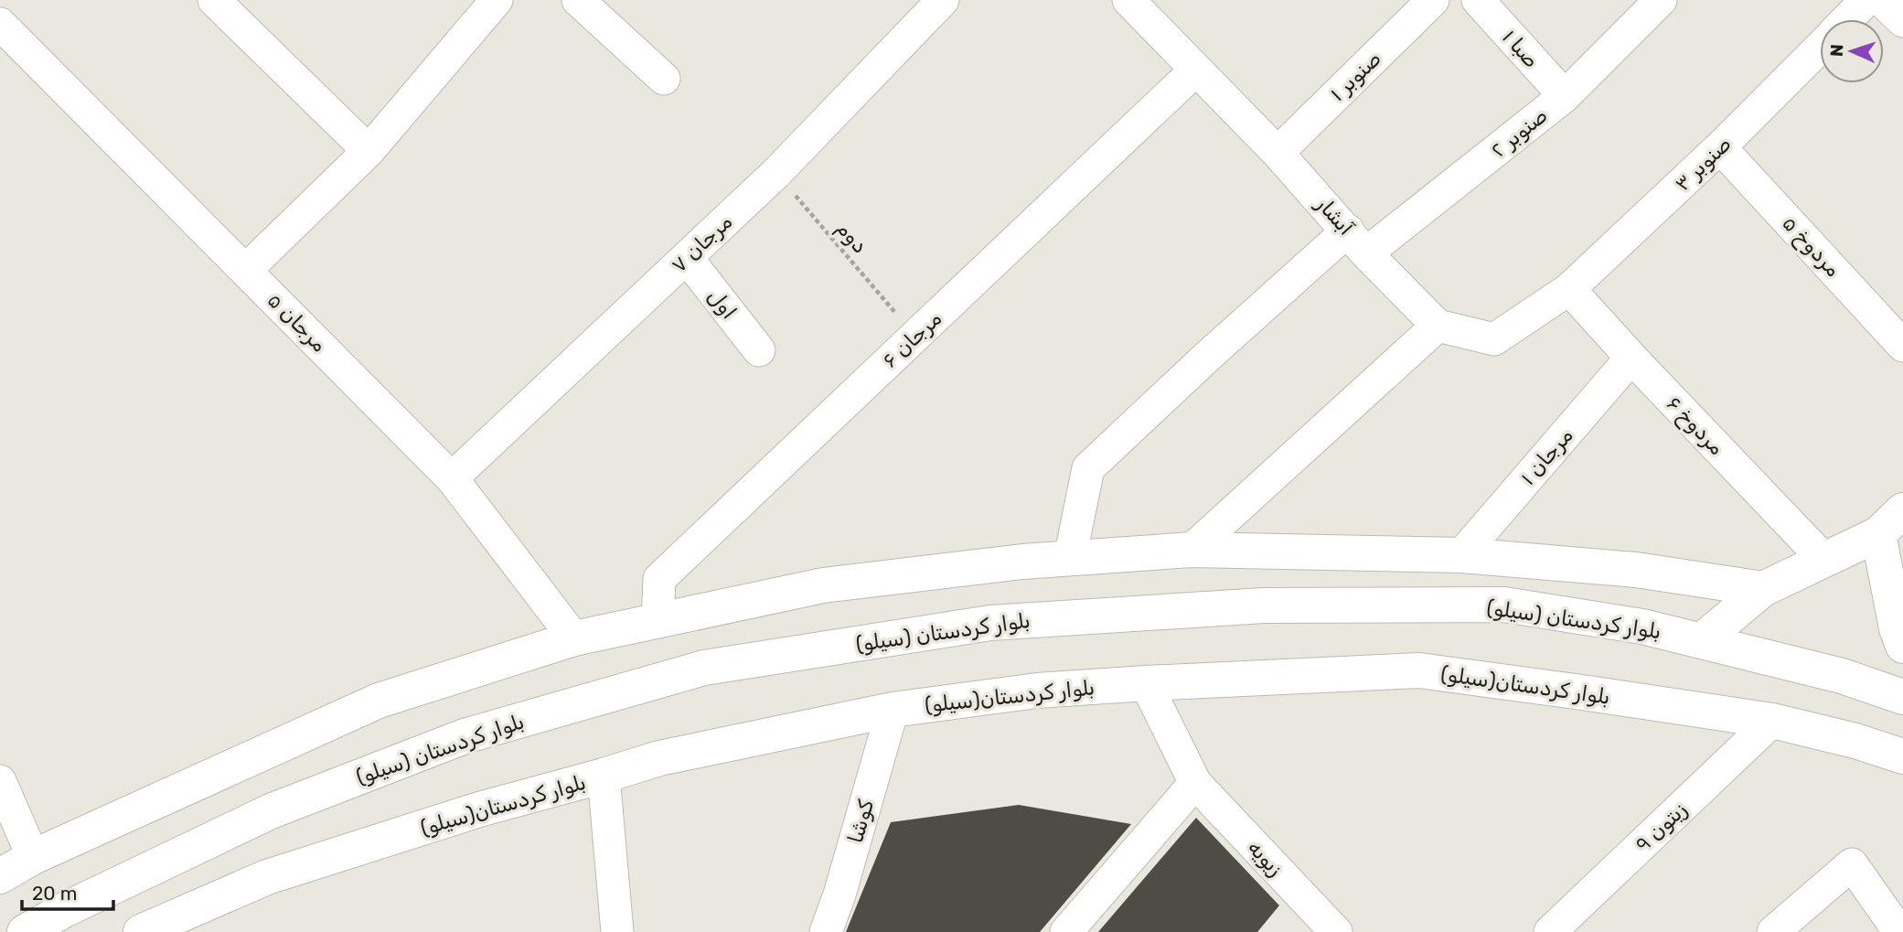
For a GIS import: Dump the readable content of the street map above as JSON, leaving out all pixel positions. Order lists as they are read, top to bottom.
{
  "streets": {
    "main road": ["بلوار کردستان (سیلو)", "بلوار کردستان(سیلو)"],
    "street": [
      "صبا ۱",
      "صنوبر ۱",
      "صنوبر ۲",
      "صنوبر ۳",
      "آبشار",
      "مرجان ۷",
      "مردوخ ۵",
      "اول",
      "مرجان ۵",
      "مرجان ۶",
      "مردوخ ۶",
      "مرجان ۱",
      "کوشا",
      "زیتون ۹",
      "زیویه"
    ],
    "path": ["دوم"]
  },
  "crossings": [
    ["صبا ۱", "صنوبر ۲"],
    ["صنوبر ۱", "آبشار"],
    ["صنوبر ۲", "آبشار"],
    ["صنوبر ۳", "مردوخ ۵"],
    ["صنوبر ۳", "مردوخ ۶"],
    ["آبشار", "مرجان ۶"],
    ["دوم", "مرجان ۷"],
    ["مرجان ۷", "اول"],
    ["مرجان ۷", "مرجان ۵"],
    ["مردوخ ۶", "مرجان ۱"],
    ["بلوار کردستان(سیلو)", "کوشا"],
    ["بلوار کردستان(سیلو)", "زیتون ۹"],
    ["بلوار کردستان(سیلو)", "زیویه"]
  ],
  "scale_bar": "20 m",
  "north": "left"
}
